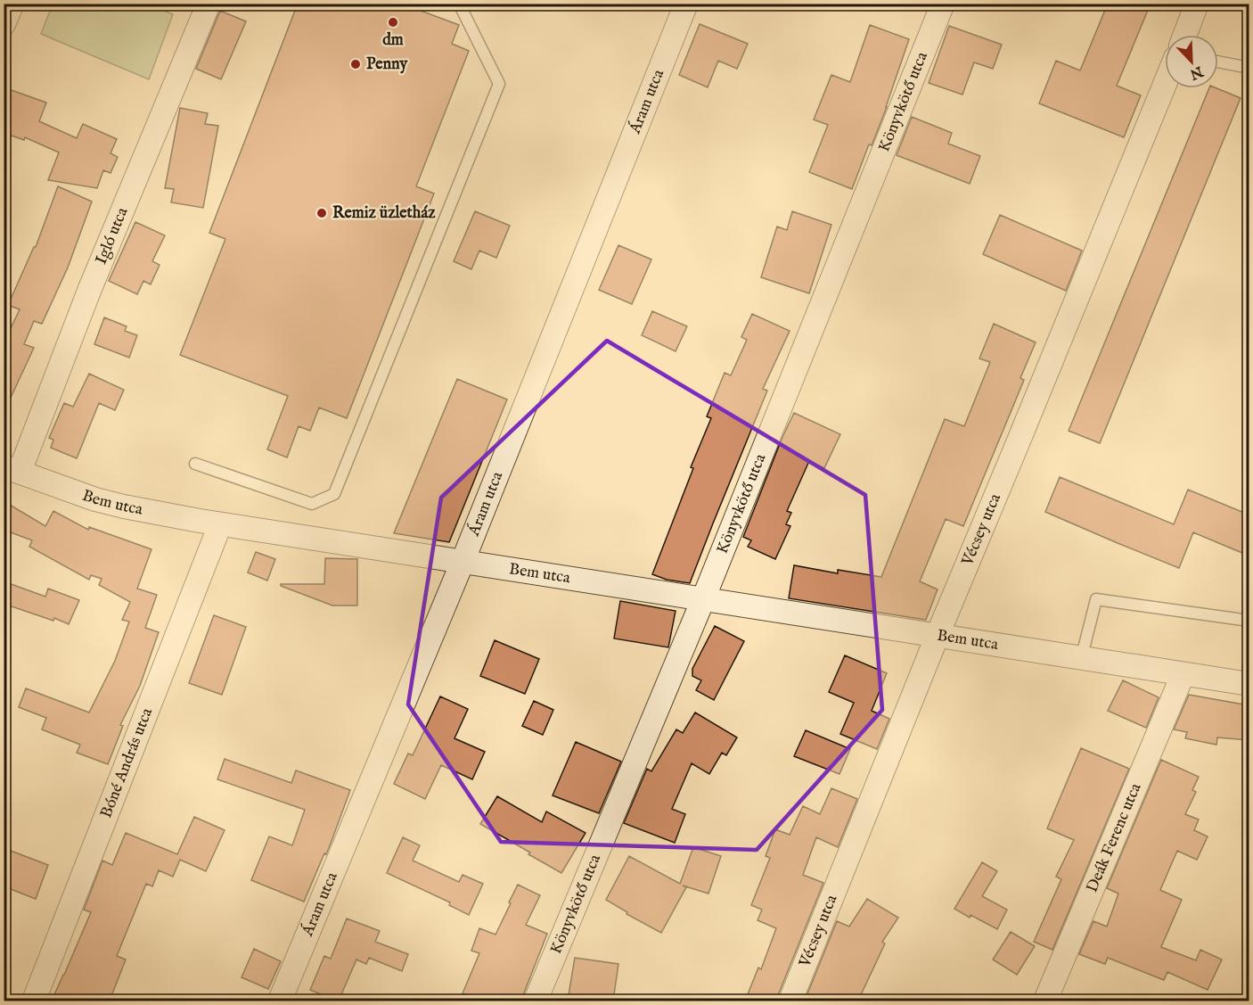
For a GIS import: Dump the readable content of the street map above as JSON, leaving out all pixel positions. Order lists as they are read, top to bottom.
{
  "streets": {
    "street": [
      "Áram utca",
      "Könyvkötő utca",
      "Igló utca",
      "Bem utca",
      "Vécsey utca",
      "Bóné András utca",
      "Deák Ferenc utca"
    ]
  },
  "crossings": [
    ["Áram utca", "Bem utca"],
    ["Könyvkötő utca", "Bem utca"],
    ["Igló utca", "Bem utca"],
    ["Bem utca", "Vécsey utca"],
    ["Bem utca", "Bóné András utca"],
    ["Bem utca", "Deák Ferenc utca"]
  ],
  "places": ["dm", "Penny", "Remiz üzletház"],
  "north": "bottom right"
}
